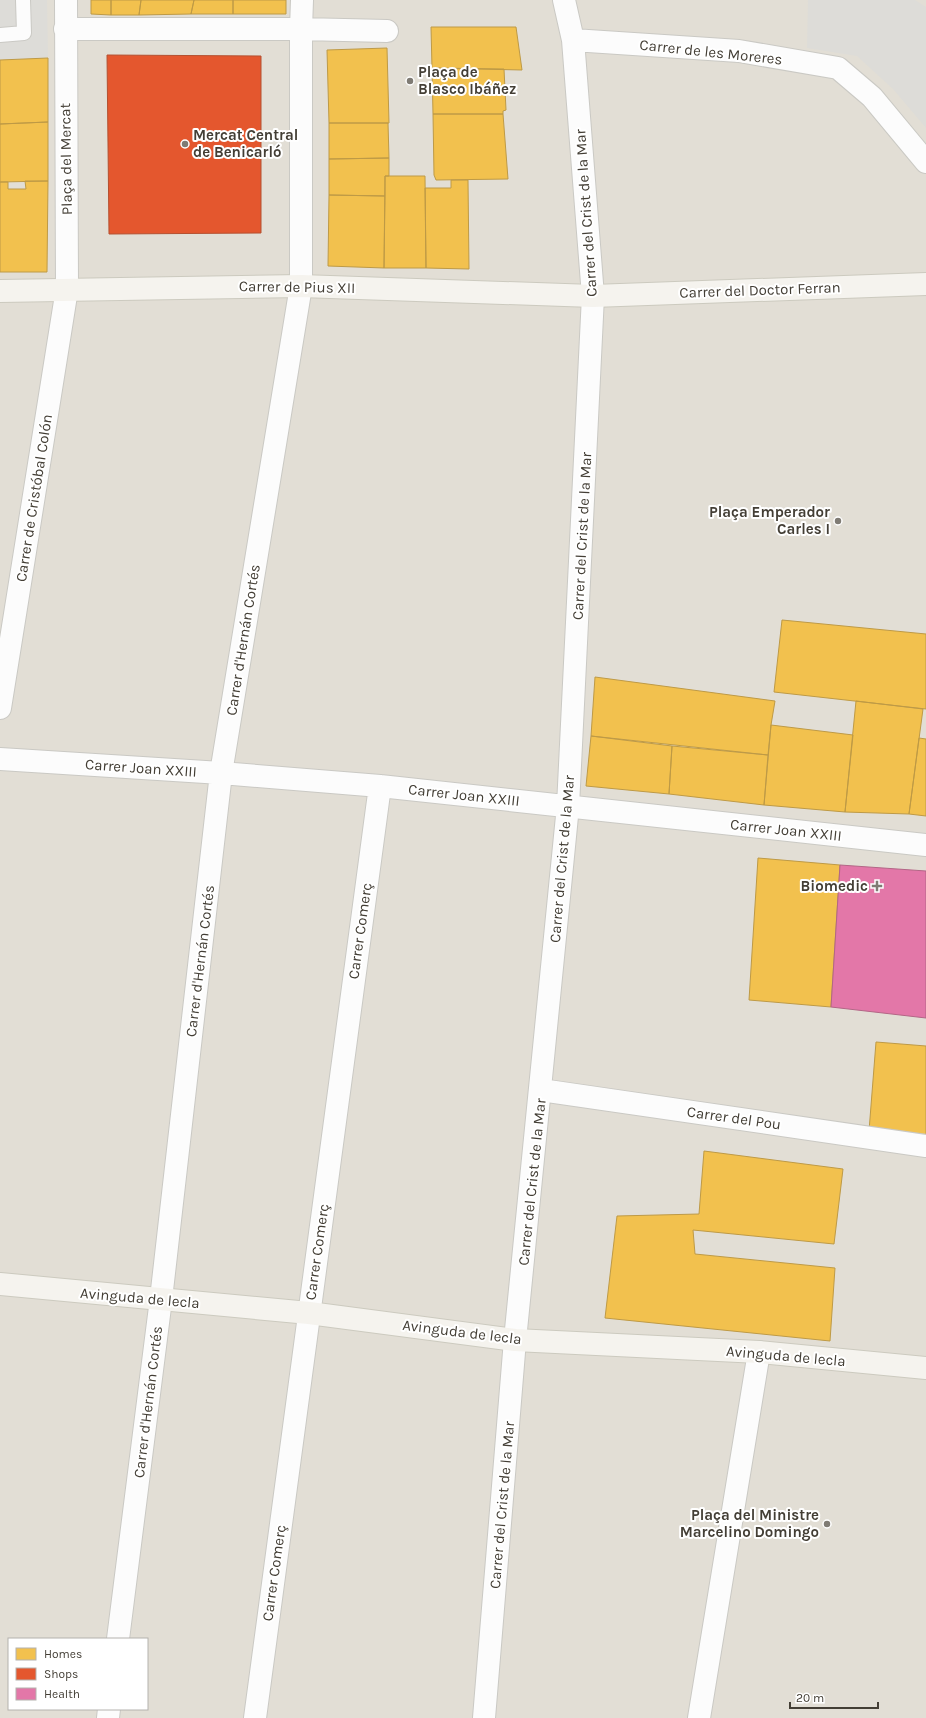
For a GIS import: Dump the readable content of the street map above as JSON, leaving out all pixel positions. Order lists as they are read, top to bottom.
{
  "streets": {
    "street": [
      "Carrer de les Moreres",
      "Plaça del Mercat",
      "Carrer del Crist de la Mar",
      "Carrer de Pius XII",
      "Carrer del Doctor Ferran",
      "Carrer de Cristóbal Colón",
      "Carrer d'Hernán Cortés",
      "Carrer Joan XXIII",
      "Carrer Comerç",
      "Carrer del Pou",
      "Avinguda de lecla"
    ]
  },
  "crossings": [
    ["Carrer de les Moreres", "Carrer del Crist de la Mar"],
    ["Plaça del Mercat", "Carrer de Pius XII"],
    ["Plaça del Mercat", "Carrer de Cristóbal Colón"],
    ["Carrer del Crist de la Mar", "Carrer de Pius XII"],
    ["Carrer del Crist de la Mar", "Carrer del Doctor Ferran"],
    ["Carrer del Crist de la Mar", "Carrer Joan XXIII"],
    ["Carrer del Crist de la Mar", "Carrer del Pou"],
    ["Carrer del Crist de la Mar", "Avinguda de lecla"],
    ["Carrer de Pius XII", "Carrer del Doctor Ferran"],
    ["Carrer de Pius XII", "Carrer de Cristóbal Colón"],
    ["Carrer de Pius XII", "Carrer d'Hernán Cortés"],
    ["Carrer d'Hernán Cortés", "Carrer Joan XXIII"],
    ["Carrer d'Hernán Cortés", "Avinguda de lecla"],
    ["Carrer Joan XXIII", "Carrer Comerç"],
    ["Carrer Comerç", "Avinguda de lecla"]
  ],
  "places": {
    "other": [
      "Plaça de Blasco Ibáñez",
      "Mercat Central de Benicarló",
      "Plaça Emperador Carles I",
      "Plaça del Ministre Marcelino Domingo"
    ],
    "health": ["Biomedic"]
  },
  "legend": ["Homes", "Shops", "Health"],
  "scale_bar": "20 m"
}
